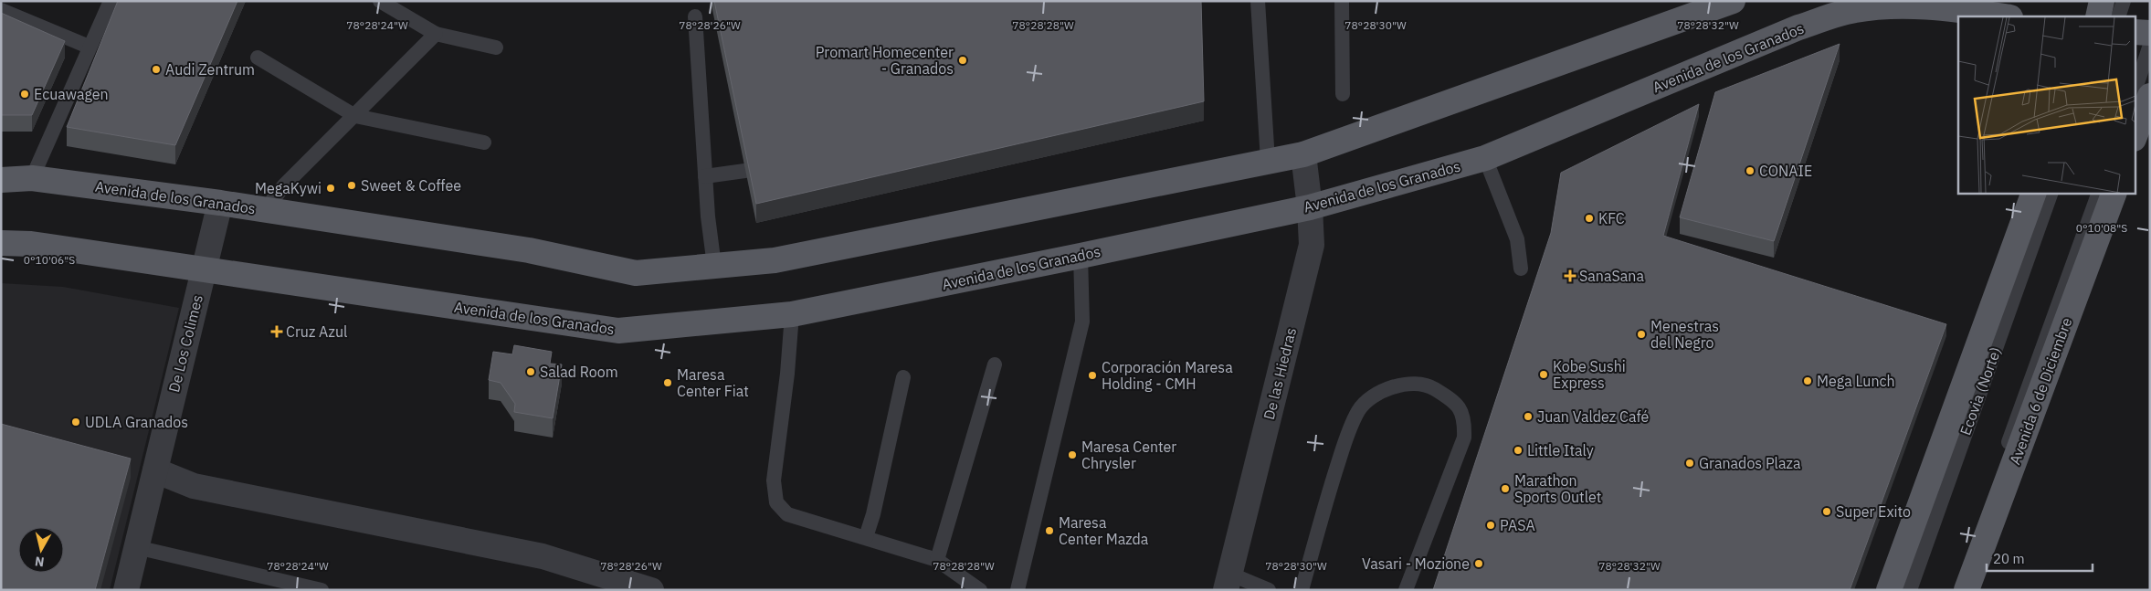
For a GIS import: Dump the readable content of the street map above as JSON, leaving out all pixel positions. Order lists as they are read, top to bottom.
{
  "streets": {
    "main road": ["Avenida de los Granados", "Avenida 6 de Diciembre"],
    "street": ["De Los Colimes", "De las Hiedras"],
    "lane": ["Ecovia (Norte)"]
  },
  "crossings": [
    ["Avenida de los Granados", "De Los Colimes"],
    ["Avenida de los Granados", "De las Hiedras"]
  ],
  "places": {
    "other": [
      "Promart Homecenter - Granados",
      "Audi Zentrum",
      "Ecuawagen",
      "CONAIE",
      "Sweet & Coffee",
      "MegaKywi",
      "KFC",
      "Menestras del Negro",
      "Salad Room",
      "Kobe Sushi Express",
      "Corporación Maresa Holding - CMH",
      "Mega Lunch",
      "Maresa Center Fiat",
      "Juan Valdez Café",
      "UDLA Granados",
      "Little Italy",
      "Maresa Center Chrysler",
      "Granados Plaza",
      "Marathon Sports Outlet",
      "Super Exito",
      "PASA",
      "Maresa Center Mazda",
      "Vasari - Mozione"
    ],
    "health": ["SanaSana", "Cruz Azul"]
  },
  "scale_bar": "20 m",
  "north": "bottom",
  "coordinates": [
    "78°28'24\"W",
    "78°28'26\"W",
    "78°28'28\"W",
    "78°28'30\"W",
    "78°28'32\"W",
    "0°10'08\"S",
    "0°10'06\"S"
  ]
}
